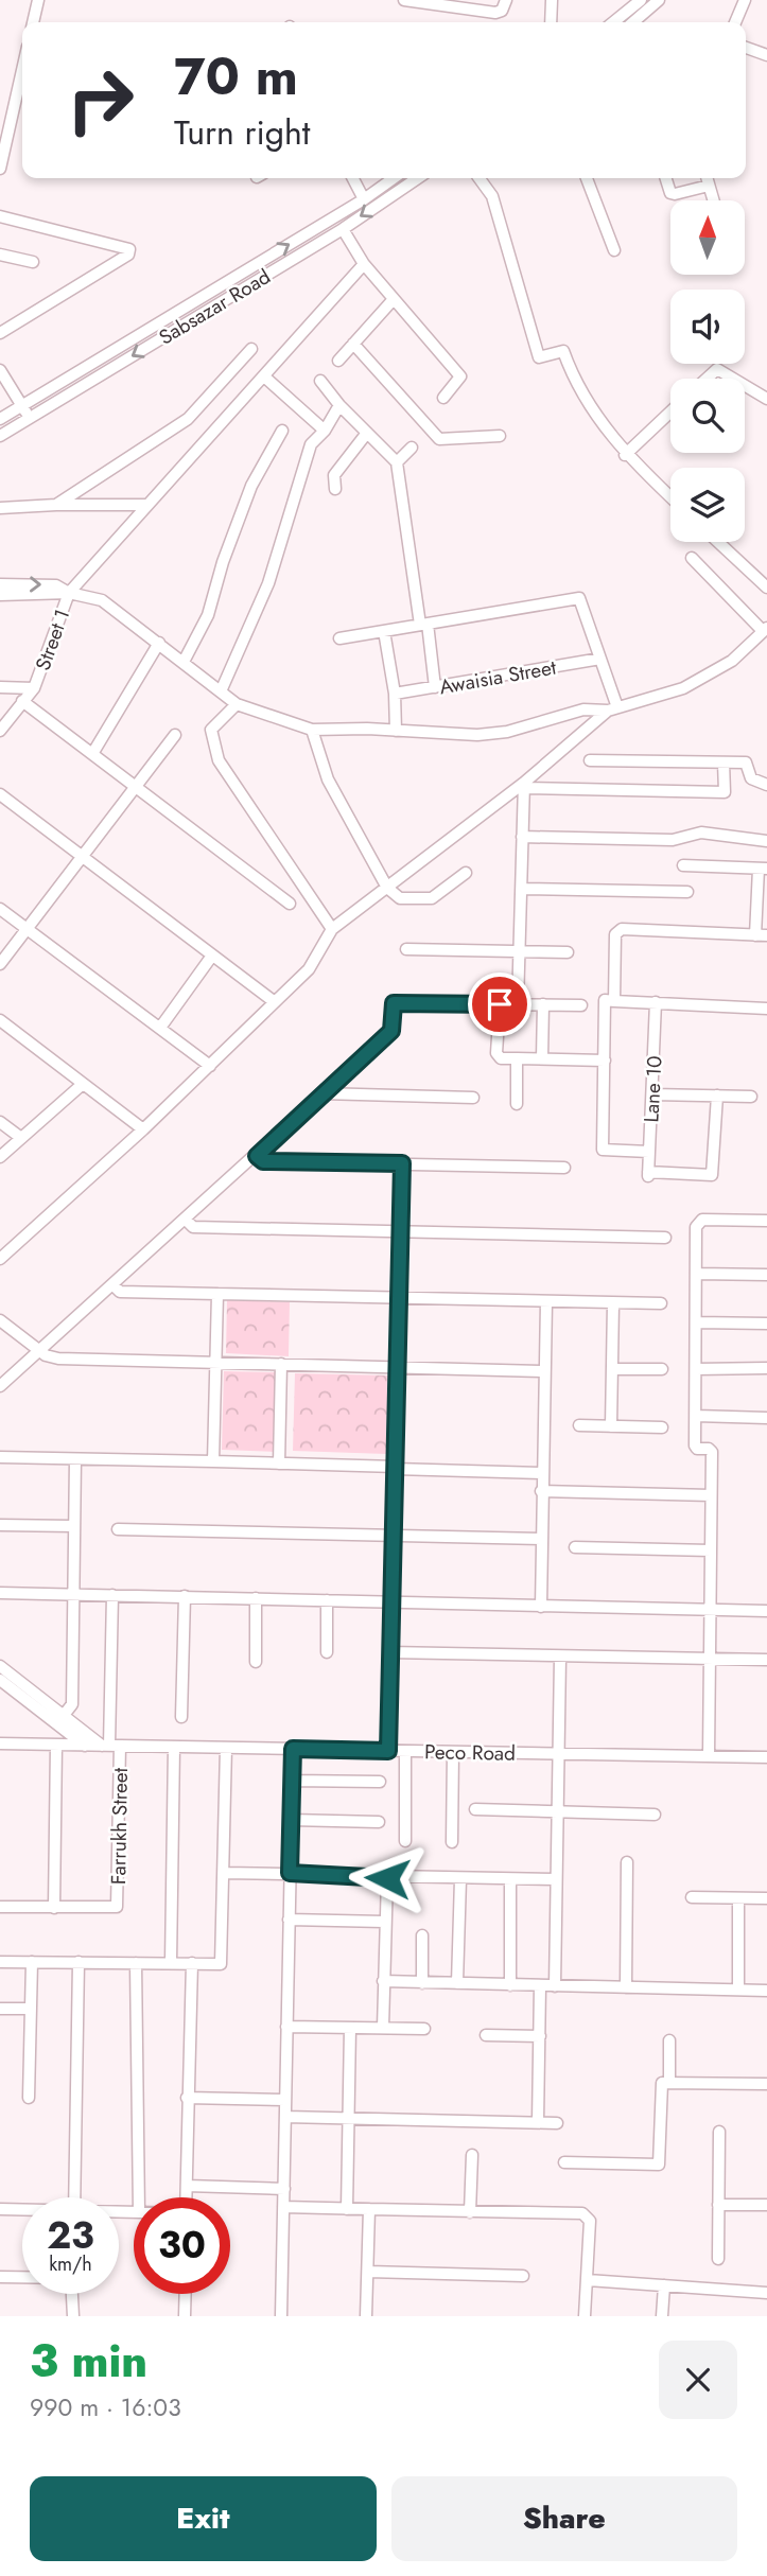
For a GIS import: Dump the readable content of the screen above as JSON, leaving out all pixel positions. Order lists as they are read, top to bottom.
{
  "streets": {
    "street": [
      "Sabsazar Road",
      "Street 1",
      "Awaisia Street",
      "Lane 10",
      "Peco Road",
      "Farrukh Street"
    ]
  },
  "crossings": [
    ["Peco Road", "Farrukh Street"]
  ],
  "north": "top",
  "page": {
    "turn": ["70 m", "Turn right"],
    "speed": "23 km/h",
    "limit": "30",
    "heading": ["3 min", "990 m · 16:03"],
    "buttons": ["Exit", "Share"]
  }
}
